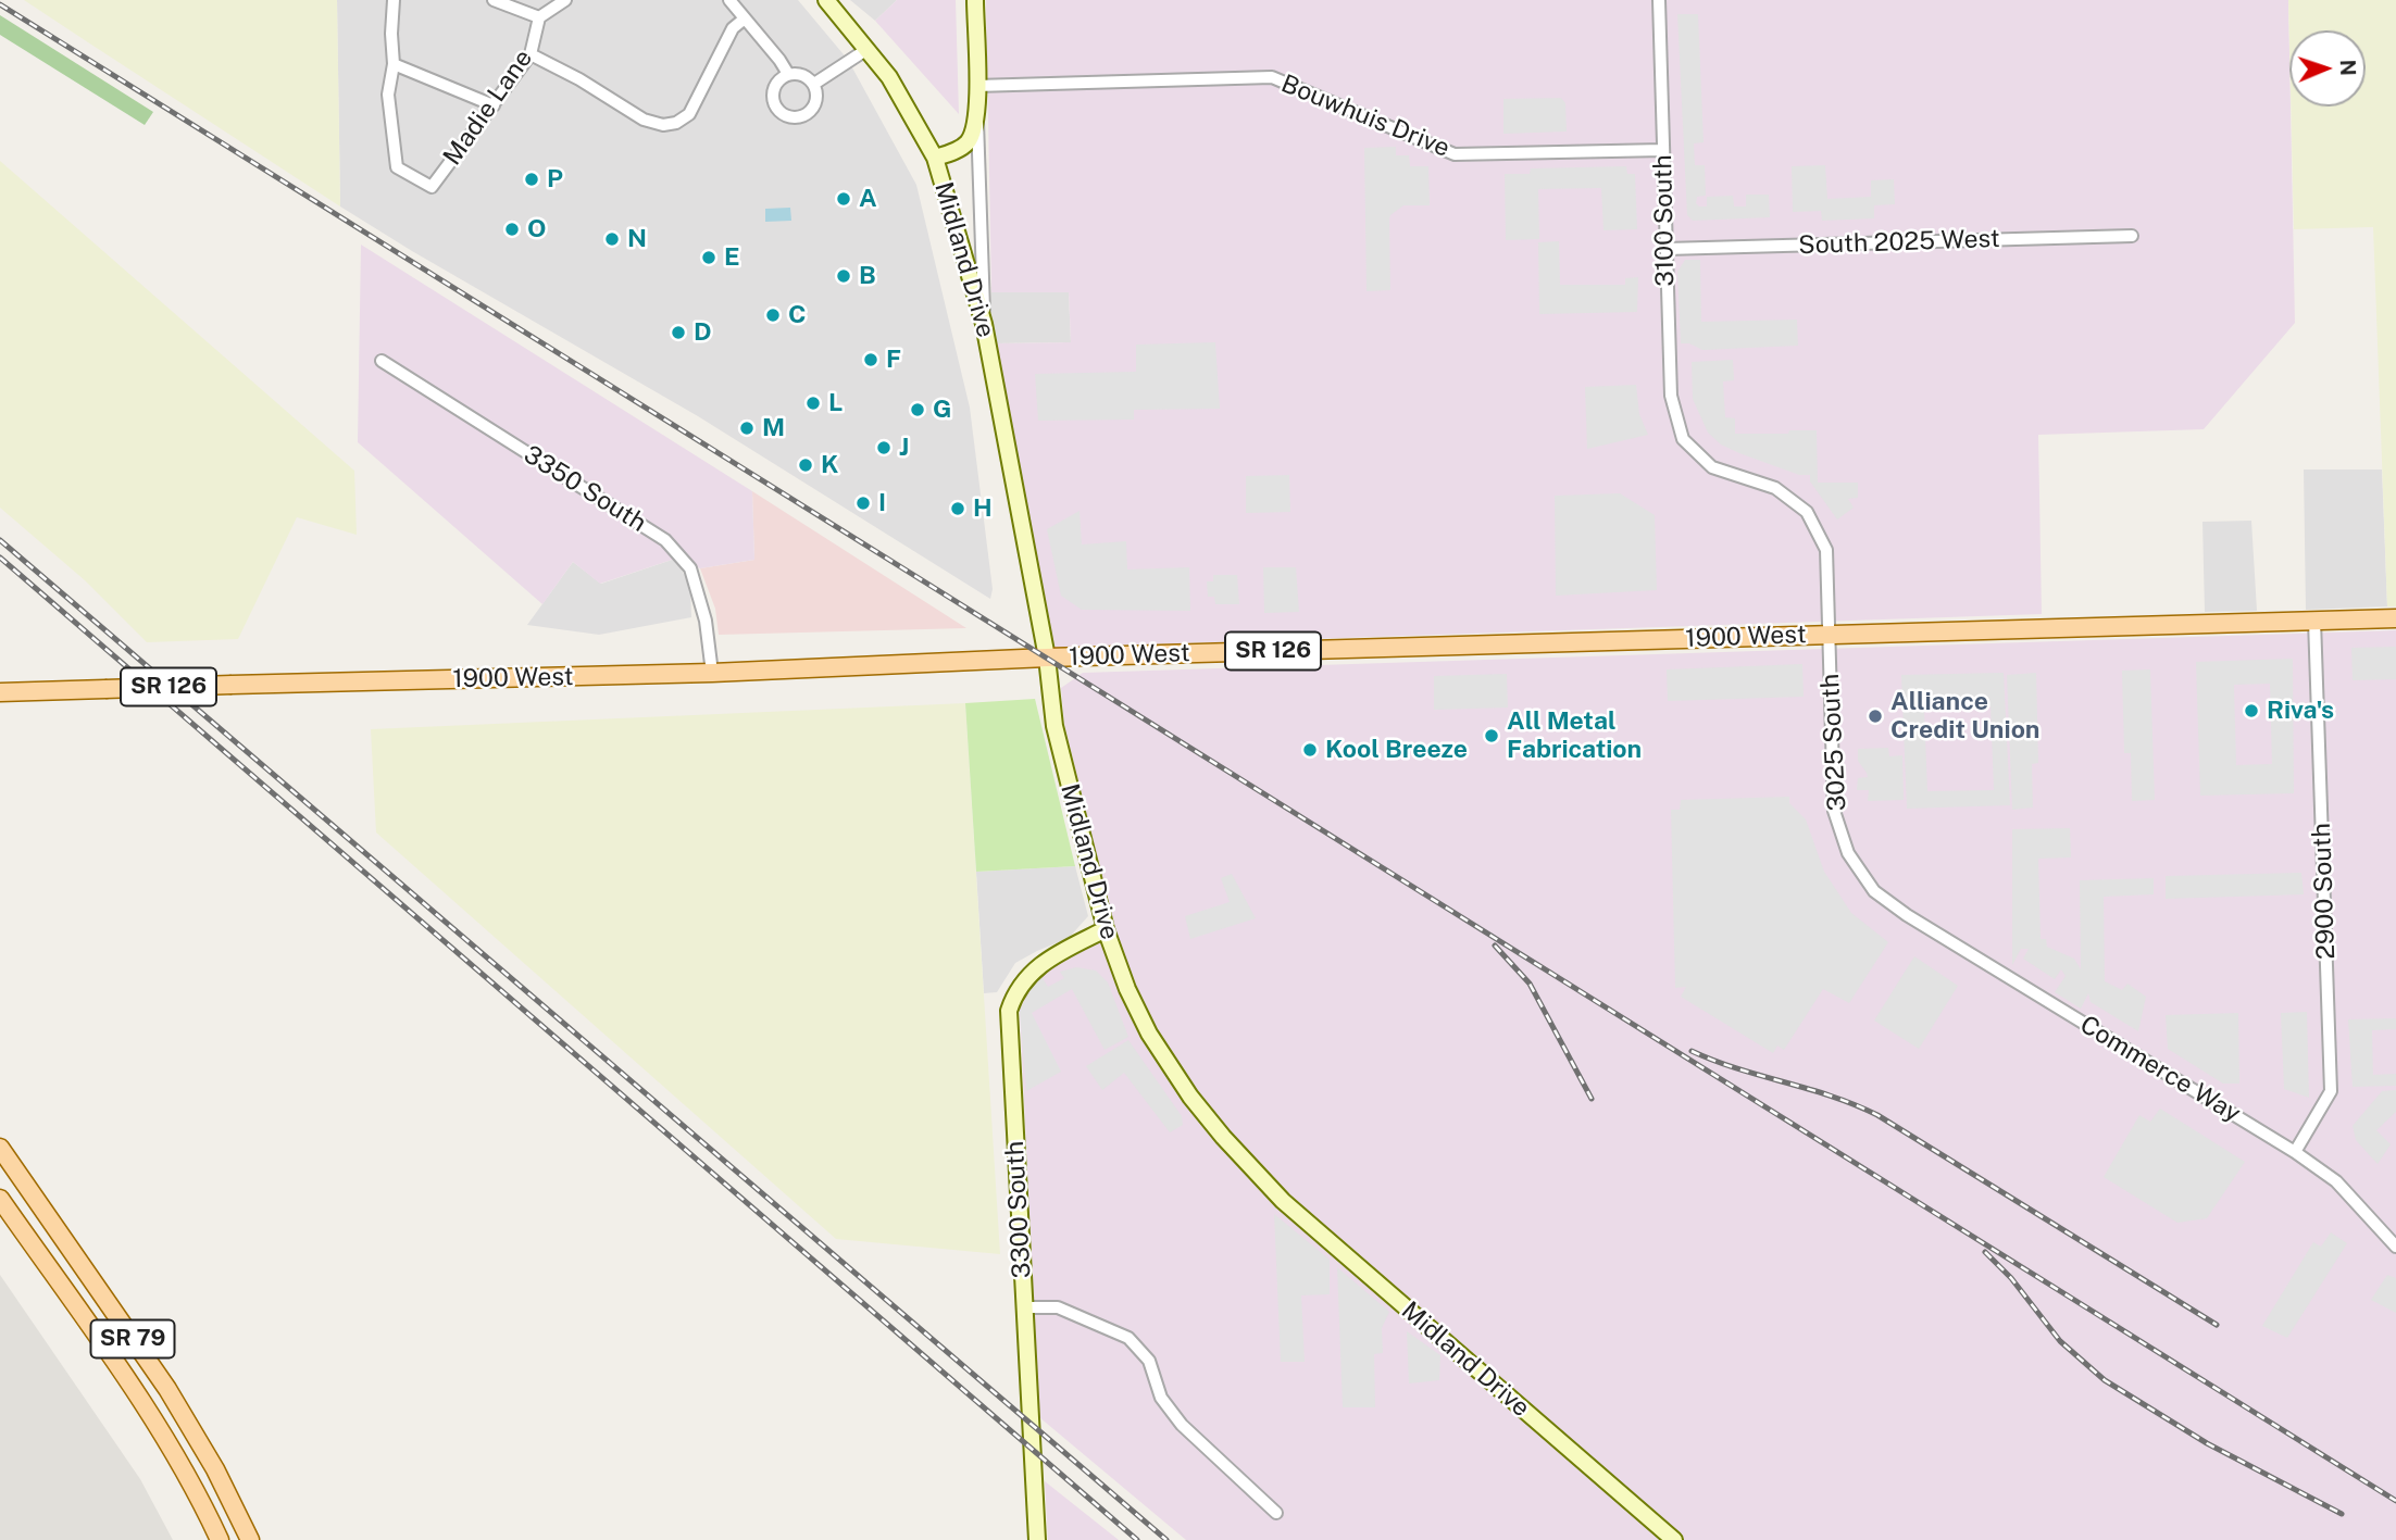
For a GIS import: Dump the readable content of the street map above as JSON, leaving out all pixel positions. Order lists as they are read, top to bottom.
{
  "streets": {
    "main road": ["1900 West", "SR 126", "SR 79"],
    "street": [
      "Madie Lane",
      "Bouwhuis Drive",
      "3100 South",
      "South 2025 West",
      "Midland Drive",
      "3350 South",
      "3025 South",
      "2900 South",
      "Commerce Way",
      "3300 South"
    ]
  },
  "crossings": [
    ["Bouwhuis Drive", "3100 South"],
    ["3100 South", "South 2025 West"],
    ["3100 South", "3025 South"],
    ["Midland Drive", "1900 West"],
    ["Midland Drive", "3300 South"],
    ["3350 South", "1900 West"],
    ["1900 West", "3025 South"],
    ["1900 West", "2900 South"],
    ["3025 South", "Commerce Way"],
    ["2900 South", "Commerce Way"]
  ],
  "places": [
    "P",
    "A",
    "O",
    "N",
    "E",
    "B",
    "C",
    "D",
    "F",
    "L",
    "G",
    "M",
    "J",
    "K",
    "I",
    "H",
    "Riva's",
    "Alliance Credit Union",
    "All Metal Fabrication",
    "Kool Breeze"
  ],
  "north": "right"
}
